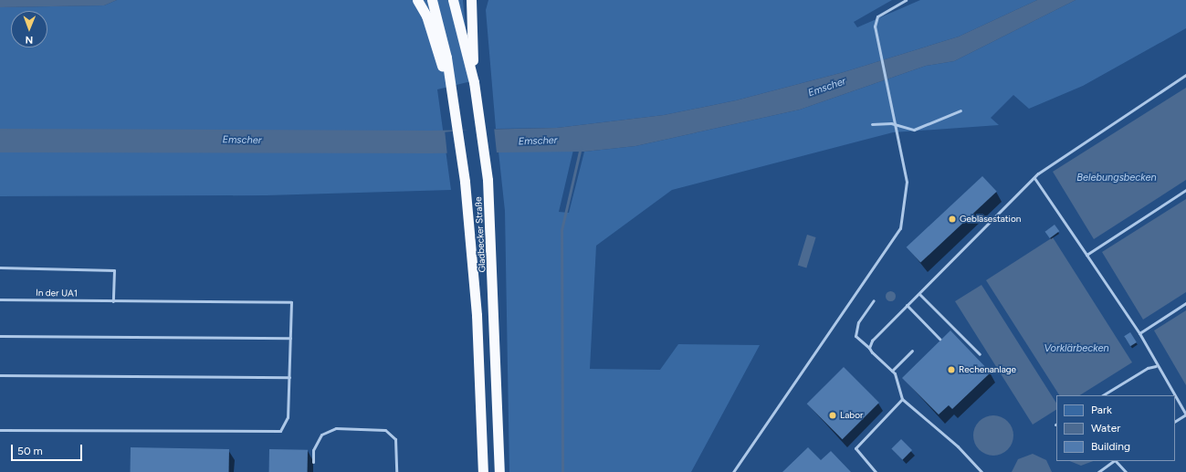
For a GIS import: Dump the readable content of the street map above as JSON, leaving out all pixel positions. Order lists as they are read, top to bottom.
{
  "streets": {
    "highway": ["Gladbecker Straße"],
    "lane": ["In der UA1"]
  },
  "water": ["Emscher", "Belebungsbecken", "Vorklärbecken"],
  "places": ["Gebläsestation", "Rechenanlage", "Labor"],
  "legend": ["Park", "Water", "Building"],
  "scale_bar": "50 m",
  "north": "bottom"
}
